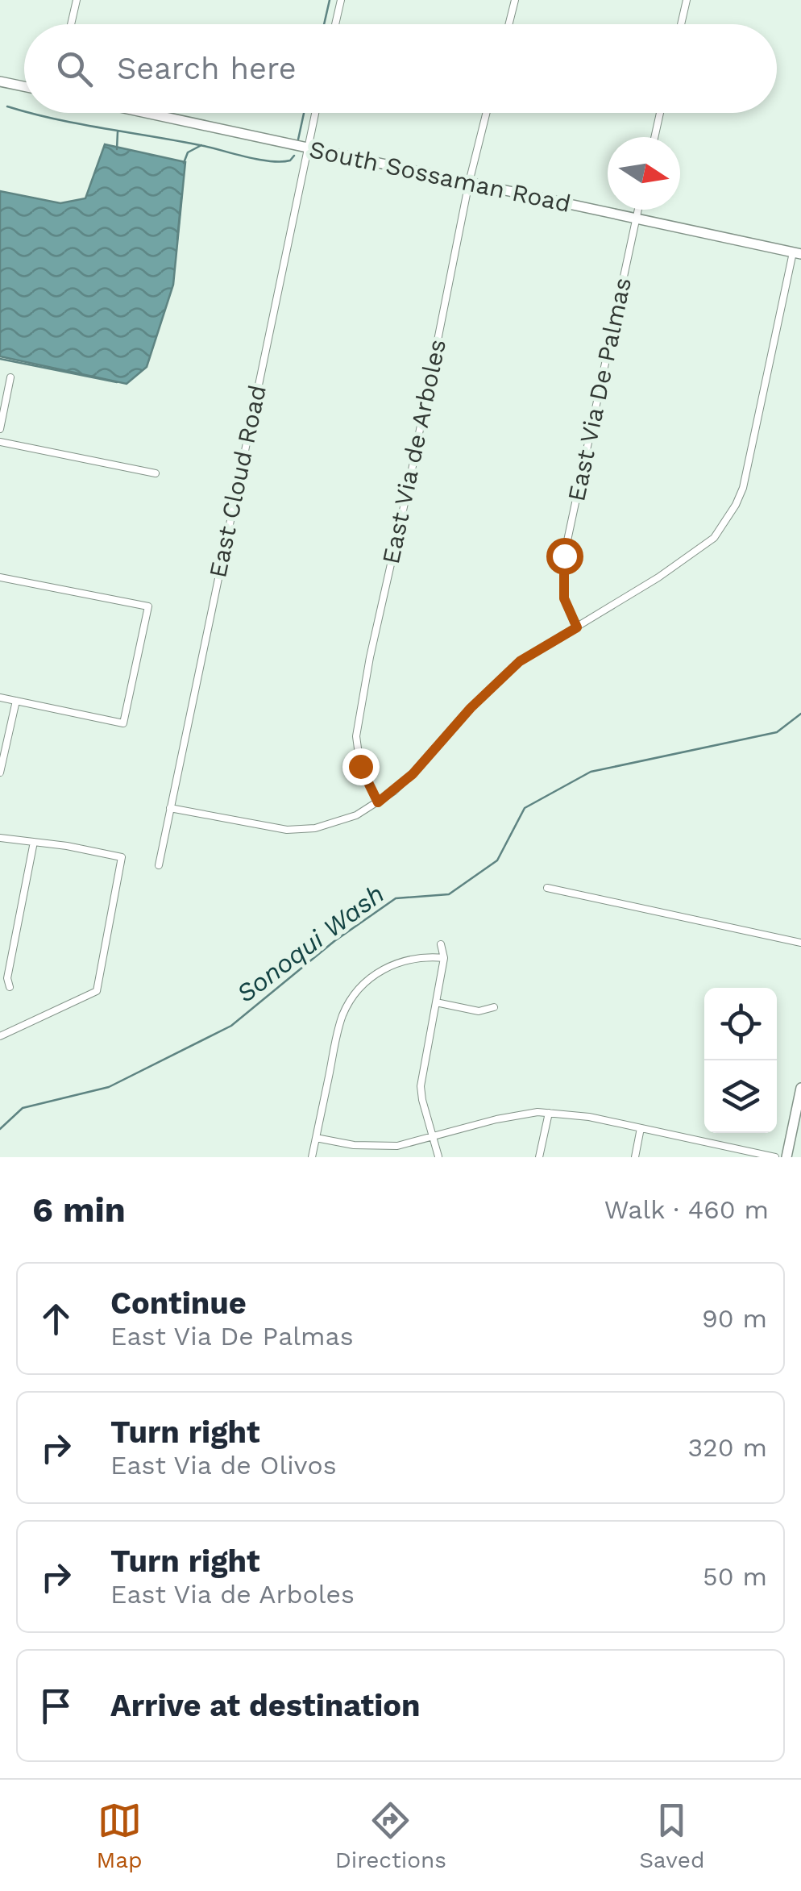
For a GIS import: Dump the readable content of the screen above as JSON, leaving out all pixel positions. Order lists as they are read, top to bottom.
{
  "streets": {
    "main road": ["South Sossaman Road"],
    "street": ["East Via De Palmas", "East Via de Arboles", "East Cloud Road"]
  },
  "crossings": [
    ["South Sossaman Road", "East Via De Palmas"],
    ["South Sossaman Road", "East Via de Arboles"],
    ["South Sossaman Road", "East Cloud Road"]
  ],
  "water": ["Sonoqui Wash"],
  "north": "right",
  "page": {
    "search": "Search here",
    "heading": ["6 min", "Walk · 460 m"],
    "list": [
      ["Continue", "East Via De Palmas", "90 m"],
      ["Turn right", "East Via de Olivos", "320 m"],
      ["Turn right", "East Via de Arboles", "50 m"],
      "Arrive at destination"
    ],
    "nav": ["Map", "Directions", "Saved"]
  }
}
